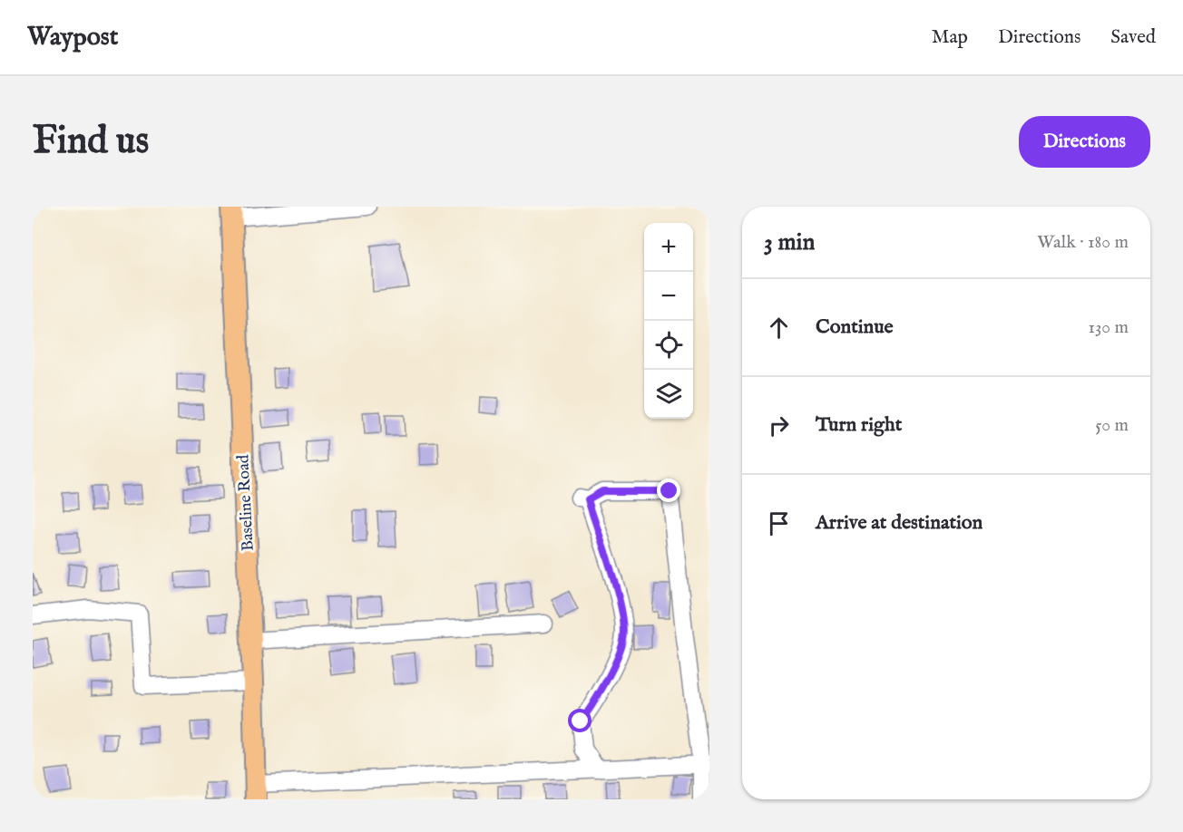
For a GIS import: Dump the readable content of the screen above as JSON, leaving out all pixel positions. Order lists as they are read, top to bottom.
{
  "streets": {
    "main road": ["Baseline Road"]
  },
  "page": {
    "header": "Waypost",
    "nav": ["Map", "Directions", "Saved"],
    "buttons": "Directions",
    "title": "Find us",
    "heading": ["3 min", "Walk · 180 m"],
    "map_buttons": ["+", "−"],
    "list": [
      ["Continue", "130 m"],
      ["Turn right", "50 m"],
      "Arrive at destination"
    ]
  }
}
